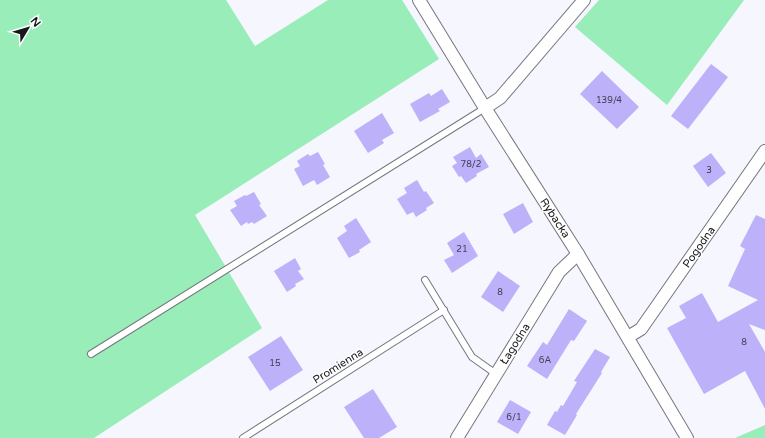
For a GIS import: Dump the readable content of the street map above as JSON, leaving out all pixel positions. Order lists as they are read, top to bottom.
{
  "streets": {
    "street": ["Rybacka", "Pogodna", "Łagodna"],
    "lane": ["Promienna"]
  },
  "crossings": [
    ["Rybacka", "Pogodna"],
    ["Rybacka", "Łagodna"]
  ],
  "house_numbers": [
    "139/4",
    "78/2",
    "3",
    "21",
    "8",
    "8",
    "6A",
    "15",
    "6/1"
  ],
  "north": "top right"
}
